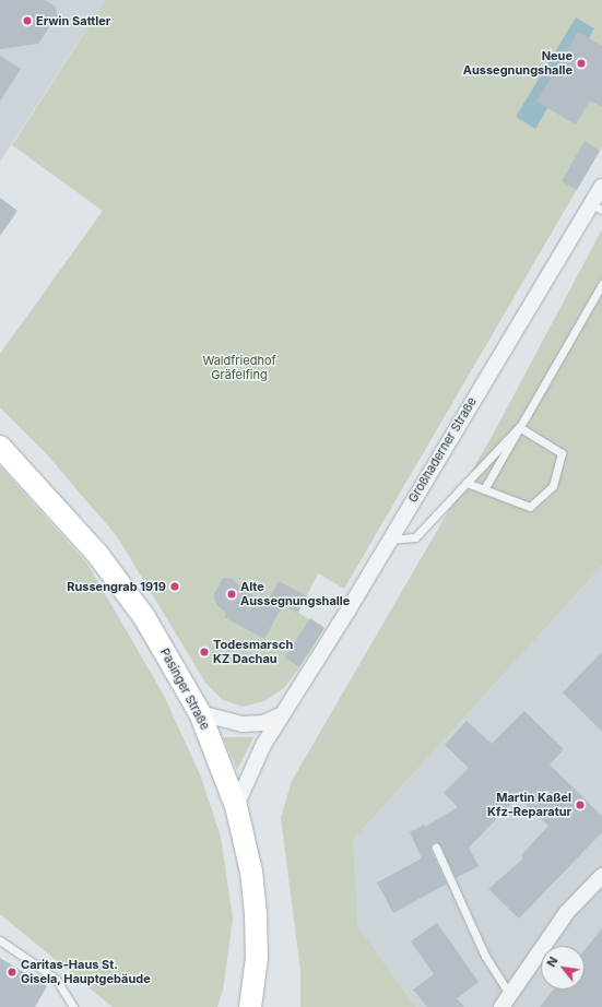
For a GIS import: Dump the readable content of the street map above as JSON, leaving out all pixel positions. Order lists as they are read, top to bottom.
{
  "streets": {
    "main road": ["Pasinger Straße"],
    "street": ["Großhaderner Straße"]
  },
  "crossings": [
    ["Großhaderner Straße", "Pasinger Straße"]
  ],
  "parks": ["Waldfriedhof Gräfelfing"],
  "places": [
    "Erwin Sattler",
    "Neue Aussegnungshalle",
    "Russengrab 1919",
    "Alte Aussegnungshalle",
    "Todesmarsch KZ Dachau",
    "Martin Kaßel Kfz-Reparatur",
    "Caritas-Haus St. Gisela, Hauptgebäude"
  ],
  "north": "top left"
}
